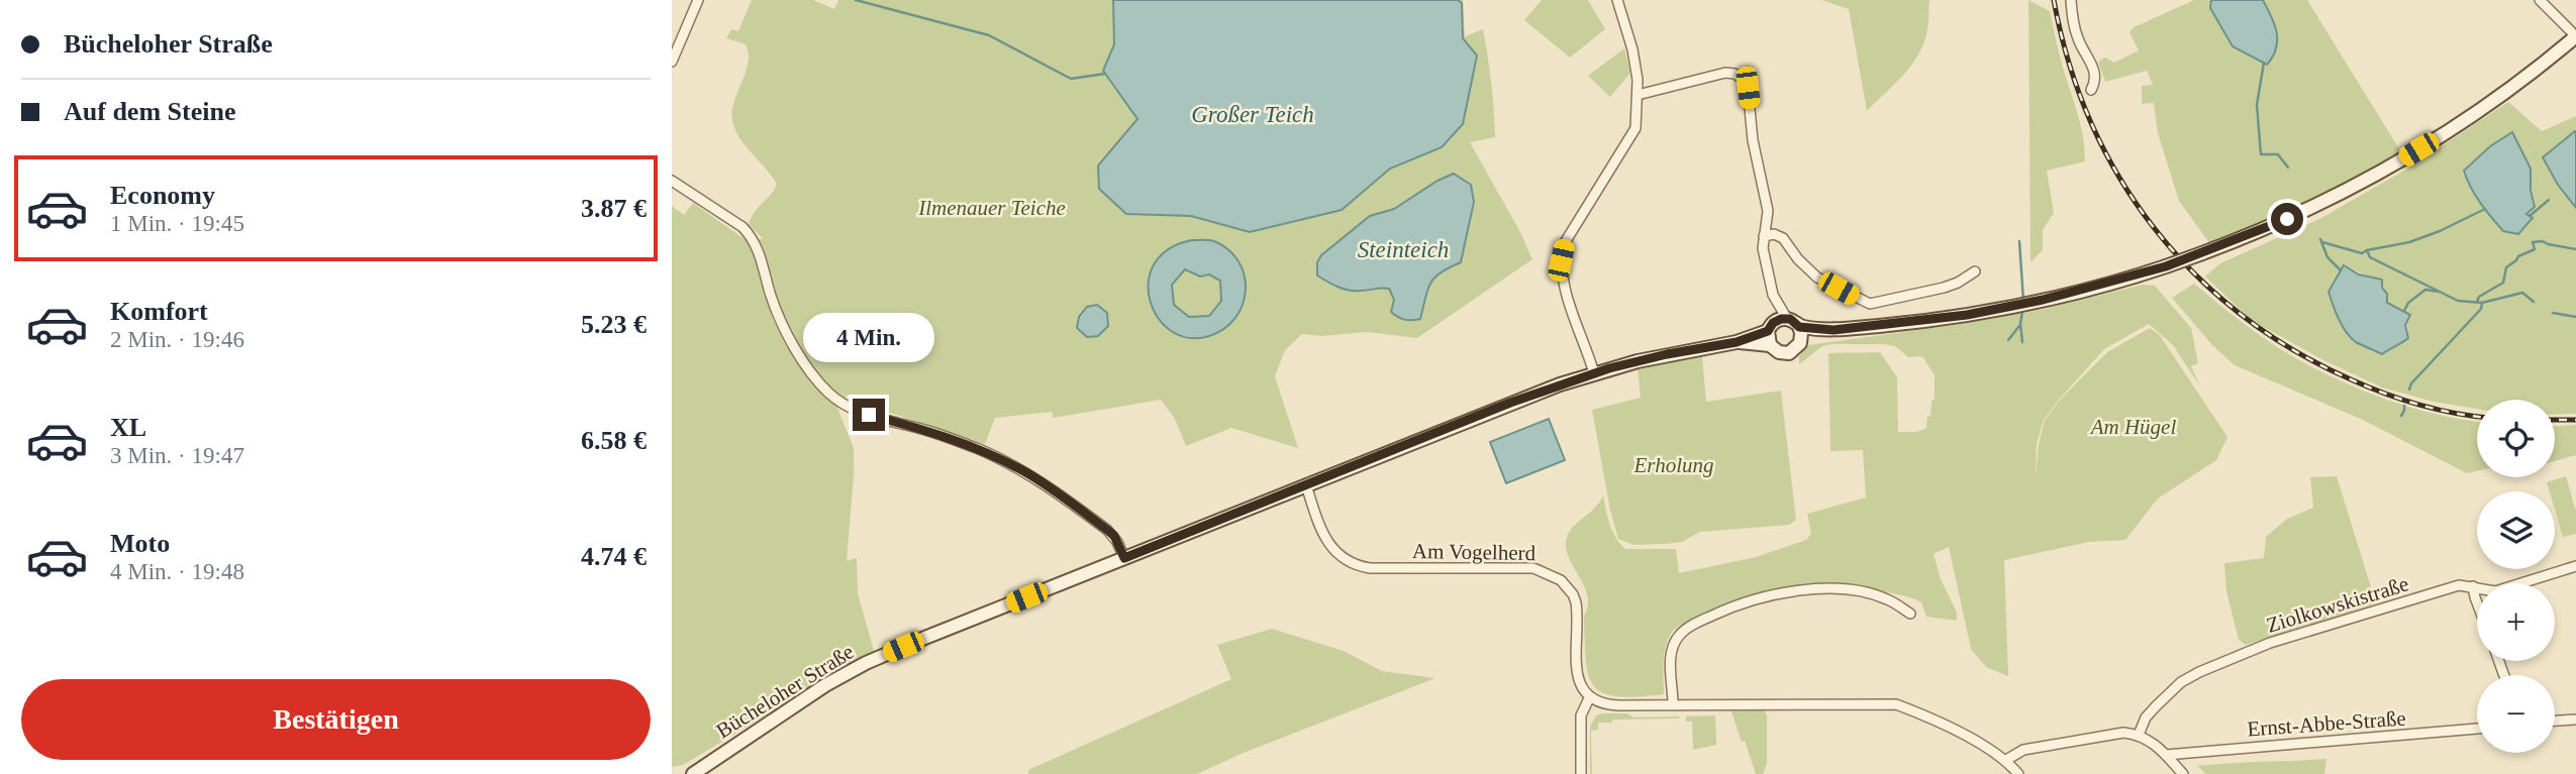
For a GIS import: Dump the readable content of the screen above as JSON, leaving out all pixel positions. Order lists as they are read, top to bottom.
{
  "streets": {
    "main road": ["Bücheloher Straße"],
    "street": ["Am Vogelherd", "Ziolkowskistraße", "Ernst-Abbe-Straße"]
  },
  "crossings": [
    ["Am Vogelherd", "Bücheloher Straße"]
  ],
  "water": ["Großer Teich", "Steinteich"],
  "parks": ["Ilmenauer Teiche", "Am Hügel", "Erholung"],
  "page": {
    "banner": ["Bücheloher Straße", "Auf dem Steine"],
    "list": [
      {
        "name": "Economy",
        "note": "1 Min. · 19:45",
        "value": "3.87 €"
      },
      {
        "name": "Komfort",
        "note": "2 Min. · 19:46",
        "value": "5.23 €"
      },
      {
        "name": "XL",
        "note": "3 Min. · 19:47",
        "value": "6.58 €"
      },
      {
        "name": "Moto",
        "note": "4 Min. · 19:48",
        "value": "4.74 €"
      }
    ],
    "bubble": "4 Min.",
    "map_buttons": ["+", "−"],
    "buttons": "Bestätigen"
  }
}
